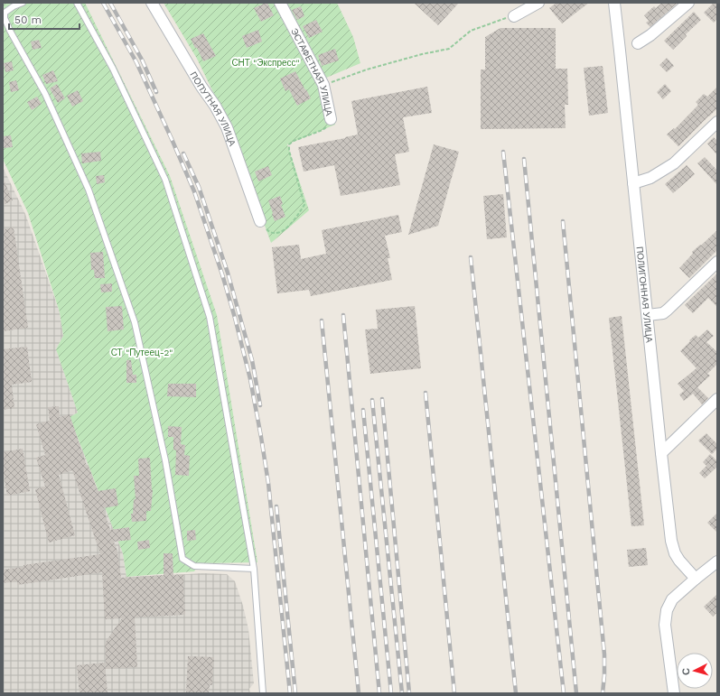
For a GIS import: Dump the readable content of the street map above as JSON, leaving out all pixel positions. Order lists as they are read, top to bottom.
{
  "streets": {
    "street": ["ЭСТАФЕТНАЯ УЛИЦА", "ПОПУТНАЯ УЛИЦА", "ПОЛИГОННАЯ УЛИЦА"]
  },
  "crossings": [
    ["ЭСТАФЕТНАЯ УЛИЦА", "ПОПУТНАЯ УЛИЦА"]
  ],
  "parks": ["СНТ \"Экспресс\"", "СТ \"Путеец-2\""],
  "scale_bar": "50 m",
  "north": "left"
}
